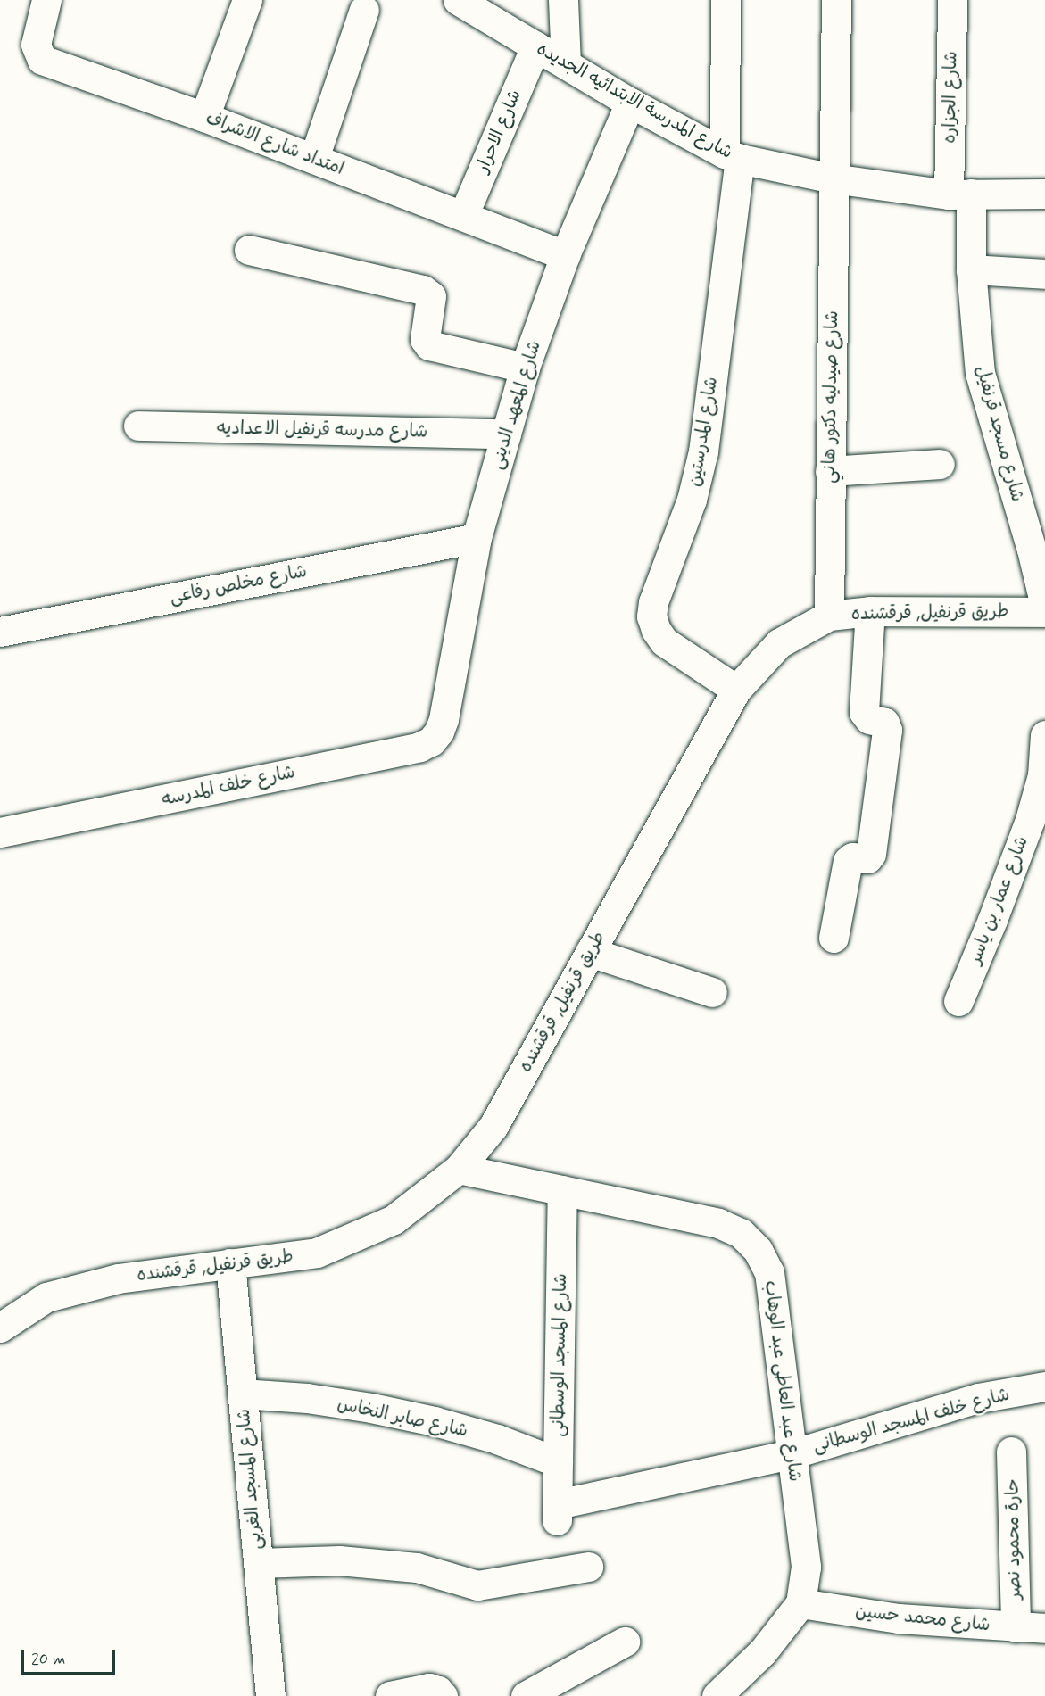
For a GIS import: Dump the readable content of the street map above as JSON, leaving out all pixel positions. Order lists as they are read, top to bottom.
{
  "streets": {
    "street": [
      "شارع الجزاره",
      "شارع المدرسة الابتدائيه الجديده",
      "شارع الاحرار",
      "امتداد شارع الاشراف",
      "شارع صيدليه دكتور هاني",
      "شارع المعهد الدينى",
      "شارع مدرسه قرنفيل الاعداديه",
      "شارع المدرستين",
      "شارع مسجد قرنفيل",
      "شارع مخلص رفاعى",
      "طريق قرنفيل, قرقشنده",
      "شارع خلف المدرسه",
      "شارع عمار بن ياسر",
      "شارع المسجد الوسطانى",
      "شارع عبد العاطى عبد الوهاب",
      "شارع صابر النخاس",
      "شارع خلف المسجد الوسطانى",
      "شارع المسجد الغربى",
      "حارة محمود نصر",
      "شارع محمد حسين"
    ]
  },
  "crossings": [
    ["شارع الجزاره", "شارع المدرسة الابتدائيه الجديده"],
    ["شارع الجزاره", "شارع مسجد قرنفيل"],
    ["شارع المدرسة الابتدائيه الجديده", "شارع الاحرار"],
    ["شارع المدرسة الابتدائيه الجديده", "شارع صيدليه دكتور هاني"],
    ["شارع المدرسة الابتدائيه الجديده", "شارع المعهد الدينى"],
    ["شارع المدرسة الابتدائيه الجديده", "شارع المدرستين"],
    ["شارع المدرسة الابتدائيه الجديده", "شارع مسجد قرنفيل"],
    ["شارع الاحرار", "امتداد شارع الاشراف"],
    ["امتداد شارع الاشراف", "شارع المعهد الدينى"],
    ["شارع صيدليه دكتور هاني", "طريق قرنفيل, قرقشنده"],
    ["شارع المعهد الدينى", "شارع مدرسه قرنفيل الاعداديه"],
    ["شارع المعهد الدينى", "شارع مخلص رفاعى"],
    ["شارع المعهد الدينى", "شارع خلف المدرسه"],
    ["شارع المدرستين", "طريق قرنفيل, قرقشنده"],
    ["طريق قرنفيل, قرقشنده", "شارع عبد العاطى عبد الوهاب"],
    ["طريق قرنفيل, قرقشنده", "شارع المسجد الغربى"],
    ["شارع المسجد الوسطانى", "شارع عبد العاطى عبد الوهاب"],
    ["شارع المسجد الوسطانى", "شارع صابر النخاس"],
    ["شارع المسجد الوسطانى", "شارع خلف المسجد الوسطانى"],
    ["شارع عبد العاطى عبد الوهاب", "شارع خلف المسجد الوسطانى"],
    ["شارع عبد العاطى عبد الوهاب", "شارع محمد حسين"],
    ["شارع صابر النخاس", "شارع المسجد الغربى"],
    ["حارة محمود نصر", "شارع محمد حسين"]
  ],
  "scale_bar": "20 m"
}
